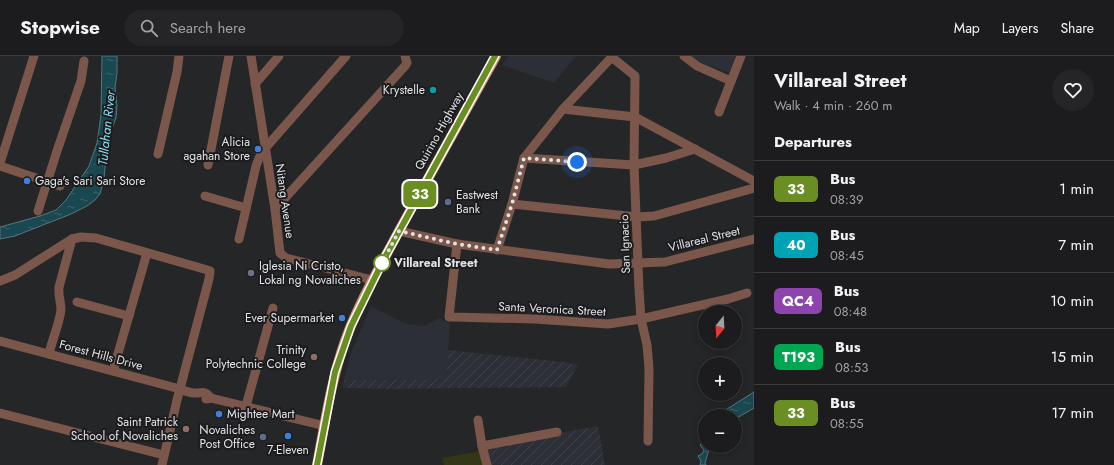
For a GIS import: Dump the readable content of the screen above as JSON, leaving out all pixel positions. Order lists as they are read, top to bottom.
{
  "streets": {
    "main road": ["Quirino Highway"],
    "street": [
      "Nitang Avenue",
      "Villareal Street",
      "San Ignacio",
      "Santa Veronica Street",
      "Forest Hills Drive"
    ]
  },
  "crossings": [
    ["Quirino Highway", "Nitang Avenue"],
    ["Quirino Highway", "Villareal Street"],
    ["Quirino Highway", "Forest Hills Drive"],
    ["Villareal Street", "San Ignacio"],
    ["Villareal Street", "Santa Veronica Street"],
    ["San Ignacio", "Santa Veronica Street"]
  ],
  "water": ["Tullahan River"],
  "places": [
    "Krystelle",
    "Alicia agahan Store",
    "Gaga's Sari Sari Store",
    "Eastwest Bank",
    "Villareal Street",
    "Iglesia Ni Cristo, Lokal ng Novaliches",
    "Ever Supermarket",
    "Trinity Polytechnic College",
    "Mightee Mart",
    "Saint Patrick School of Novaliches",
    "7-Eleven",
    "Novaliches Post Office"
  ],
  "lines": ["bus line 33"],
  "north": "bottom",
  "page": {
    "header": "Stopwise",
    "search": "Search here",
    "nav": ["Map", "Layers", "Share"],
    "on_map": "33",
    "heading": [
      ["Villareal Street", "Walk · 4 min · 260 m"],
      "Departures"
    ],
    "list": [
      {
        "mark": "33",
        "name": "Bus",
        "note": "08:39",
        "value": "1 min"
      },
      {
        "mark": "40",
        "name": "Bus",
        "note": "08:45",
        "value": "7 min"
      },
      {
        "mark": "QC4",
        "name": "Bus",
        "note": "08:48",
        "value": "10 min"
      },
      {
        "mark": "T193",
        "name": "Bus",
        "note": "08:53",
        "value": "15 min"
      },
      {
        "mark": "33",
        "name": "Bus",
        "note": "08:55",
        "value": "17 min"
      }
    ],
    "map_buttons": ["+", "−"]
  }
}
